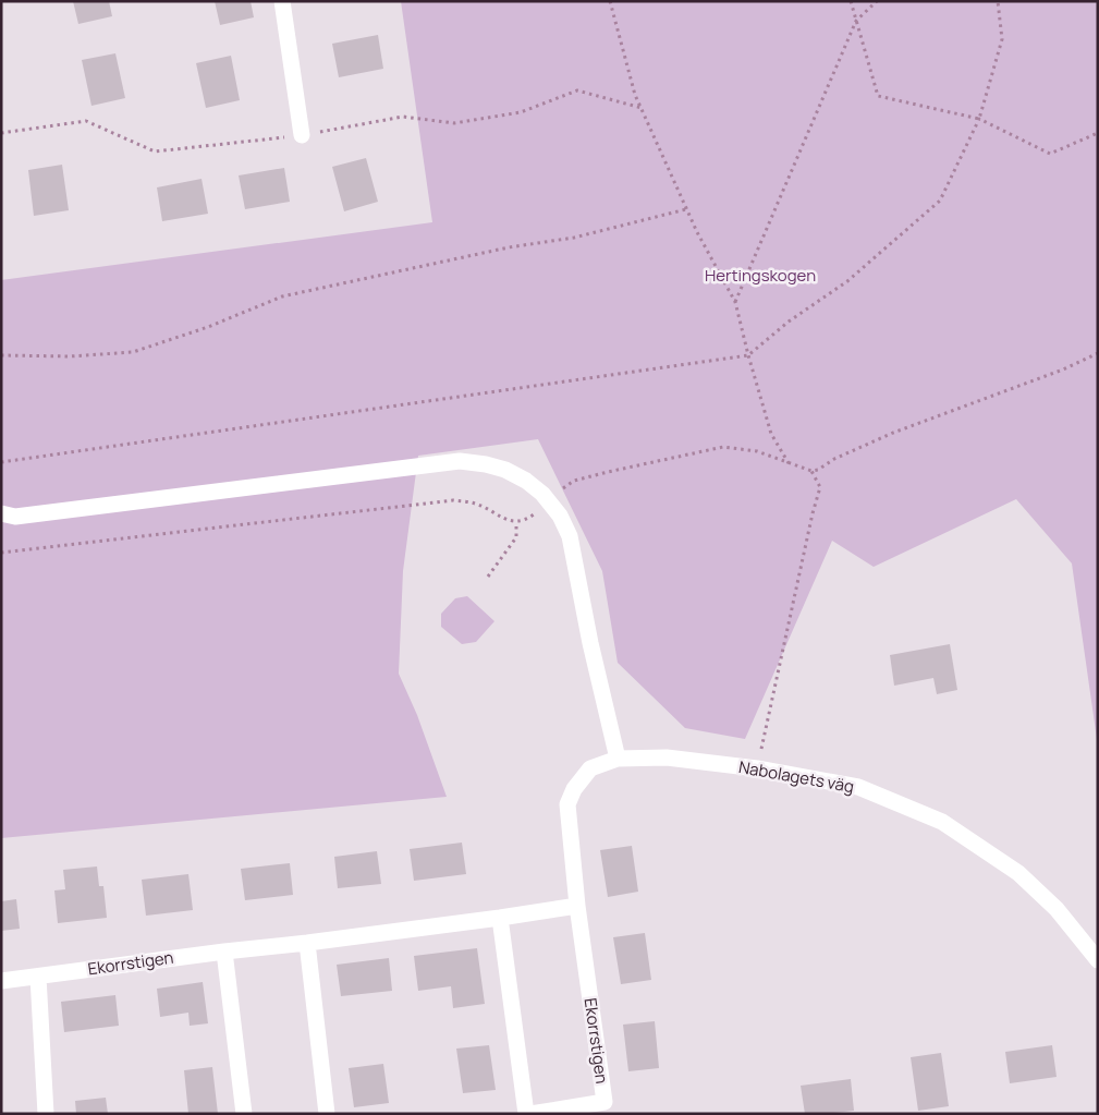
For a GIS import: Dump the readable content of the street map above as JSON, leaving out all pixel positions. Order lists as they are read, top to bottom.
{
  "streets": {
    "street": ["Nabolagets väg", "Ekorrstigen"]
  },
  "crossings": [
    ["Nabolagets väg", "Ekorrstigen"]
  ],
  "parks": ["Hertingskogen"]
}
